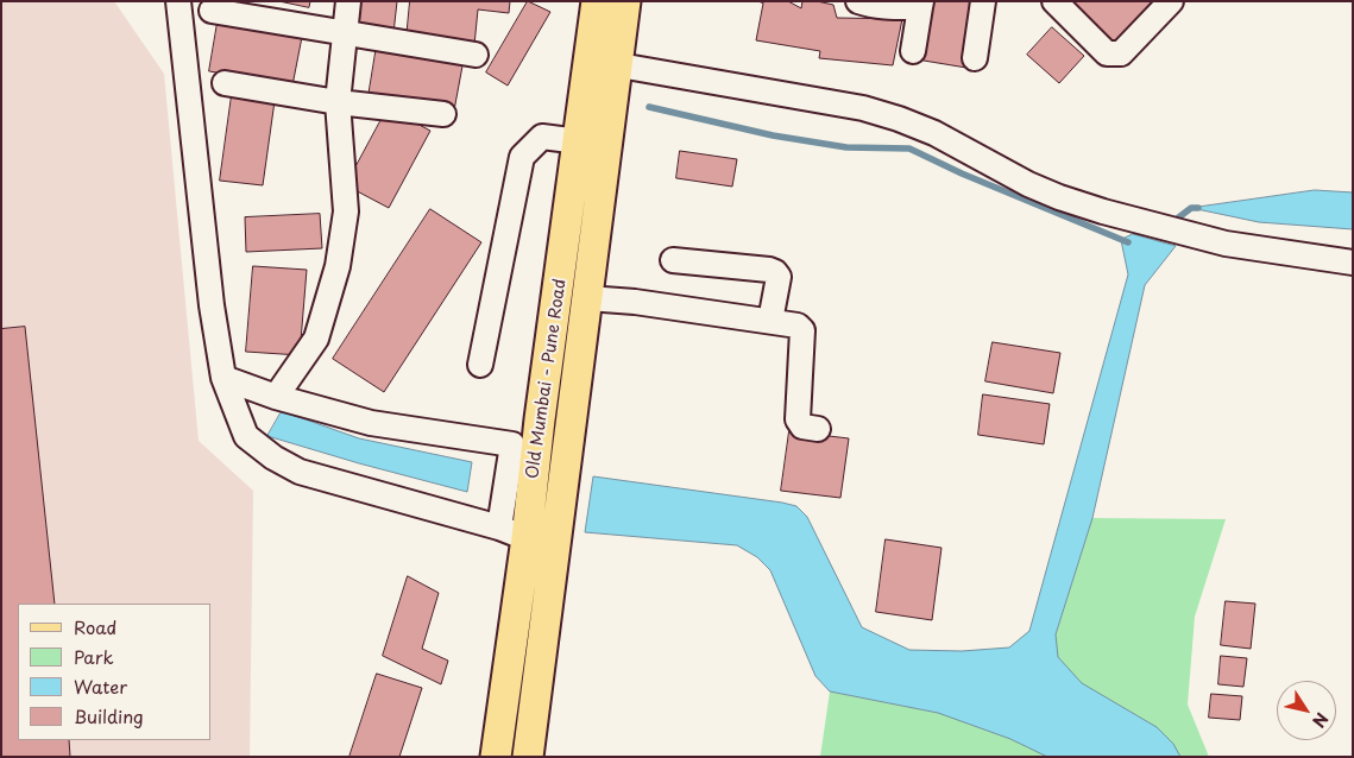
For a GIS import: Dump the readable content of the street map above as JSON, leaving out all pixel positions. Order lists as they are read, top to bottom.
{
  "streets": {
    "main road": ["Old Mumbai - Pune Road"]
  },
  "legend": [
    "Road",
    "Park",
    "Water",
    "Building"
  ],
  "north": "bottom right"
}
